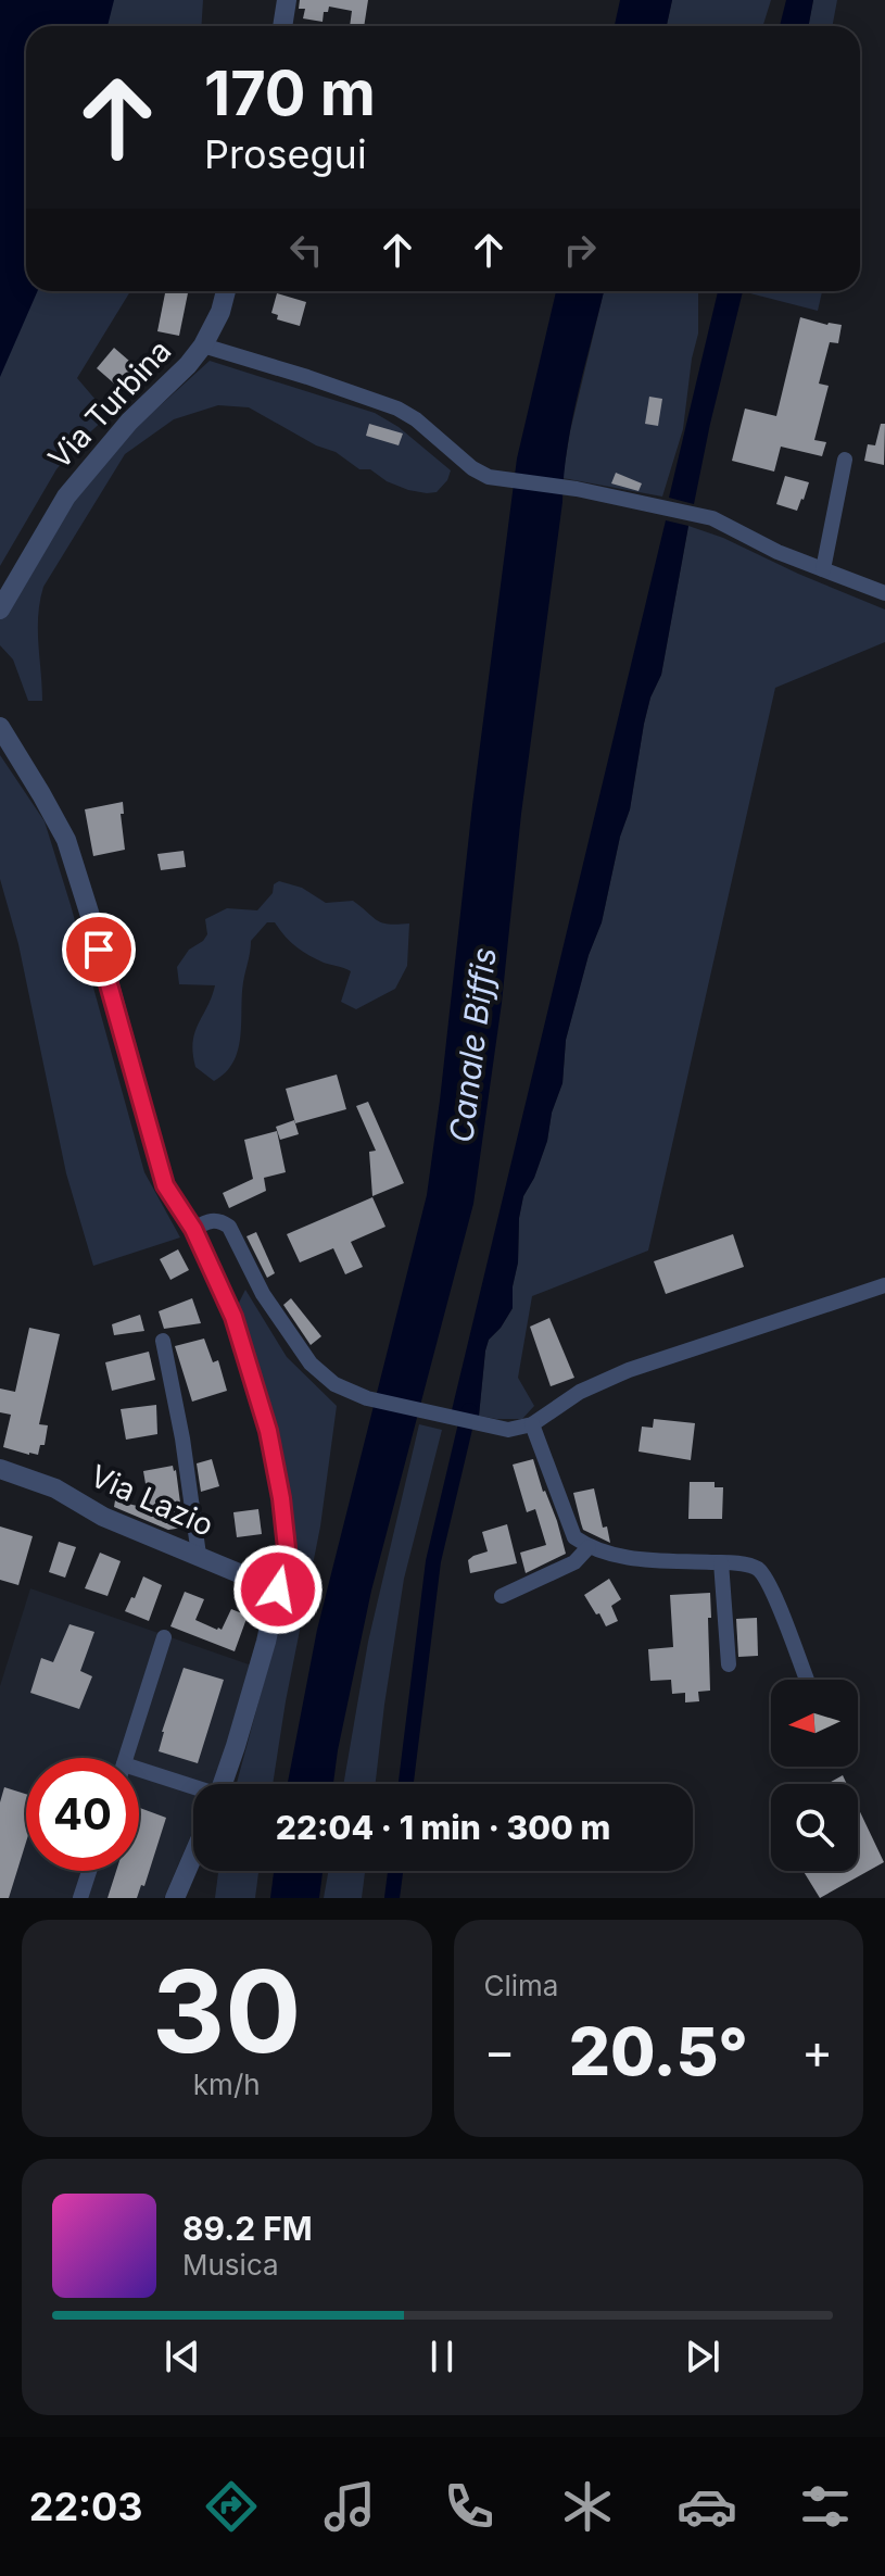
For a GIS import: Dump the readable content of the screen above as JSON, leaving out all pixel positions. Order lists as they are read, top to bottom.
{
  "streets": {
    "street": ["Via Turbina", "Via Lazio"]
  },
  "water": ["Canale Biffis"],
  "north": "left",
  "page": {
    "turn": ["170 m", "Prosegui"],
    "limit": "40",
    "trip": "22:04 · 1 min · 300 m",
    "tile": [
      ["30", "km/h"],
      "Clima"
    ],
    "heat": ["−", "20.5°", "+"],
    "song": ["89.2 FM", "Musica"],
    "tabs": "22:03"
  }
}
